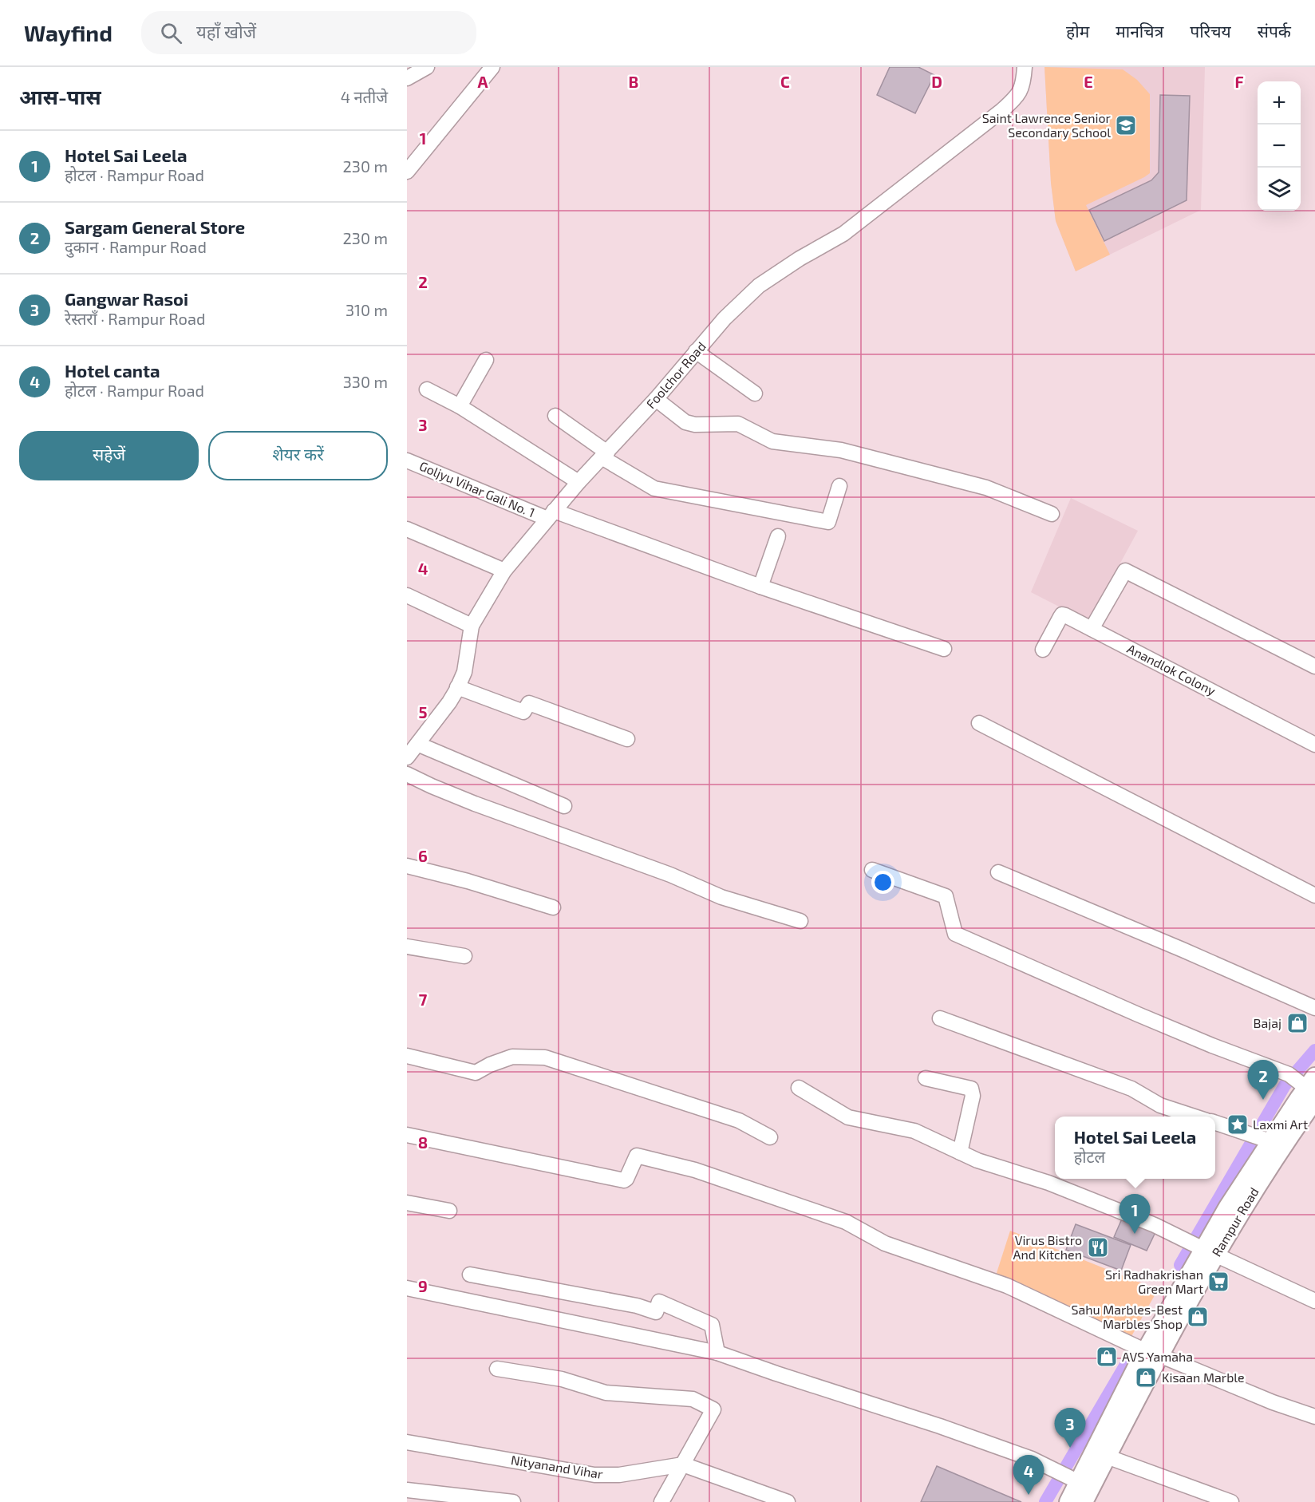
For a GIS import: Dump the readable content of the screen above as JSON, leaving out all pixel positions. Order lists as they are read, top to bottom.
{
  "streets": {
    "main road": ["Rampur Road"],
    "street": [
      "Foolchor Road",
      "Goljyu Vihar Gali No. 1",
      "Anandlok Colony",
      "Nityanand Vihar"
    ]
  },
  "crossings": [
    ["Foolchor Road", "Goljyu Vihar Gali No. 1"]
  ],
  "places": {
    "school or university": ["Saint Lawrence Senior Secondary School"],
    "shop": [
      "Bajaj",
      "Sahu Marbles-Best Marbles Shop",
      "AVS Yamaha",
      "Kisaan Marble"
    ],
    "place": ["Laxmi Art"],
    "restaurant": ["Virus Bistro And Kitchen"],
    "supermarket": ["Sri Radhakrishan Green Mart"]
  },
  "page": {
    "header": "Wayfind",
    "search": "यहाँ खोजें",
    "nav": [
      "होम",
      "मानचित्र",
      "परिचय",
      "संपर्क"
    ],
    "heading": ["आस-पास", "4 नतीजे"],
    "map_buttons": ["+", "−"],
    "list": [
      {
        "mark": "1",
        "name": "Hotel Sai Leela",
        "note": "होटल · Rampur Road",
        "value": "230 m"
      },
      {
        "mark": "2",
        "name": "Sargam General Store",
        "note": "दुकान · Rampur Road",
        "value": "230 m"
      },
      {
        "mark": "3",
        "name": "Gangwar Rasoi",
        "note": "रेस्तराँ · Rampur Road",
        "value": "310 m"
      },
      {
        "mark": "4",
        "name": "Hotel canta",
        "note": "होटल · Rampur Road",
        "value": "330 m"
      }
    ],
    "buttons": ["सहेजें", "शेयर करें"],
    "pins": [
      "2",
      "1",
      "3",
      "4"
    ],
    "popup": ["Hotel Sai Leela", "होटल"]
  },
  "grid": {
    "columns": [
      "A",
      "B",
      "C",
      "D",
      "E",
      "F"
    ],
    "rows": [
      "1",
      "2",
      "3",
      "4",
      "5",
      "6",
      "7",
      "8",
      "9"
    ]
  }
}
